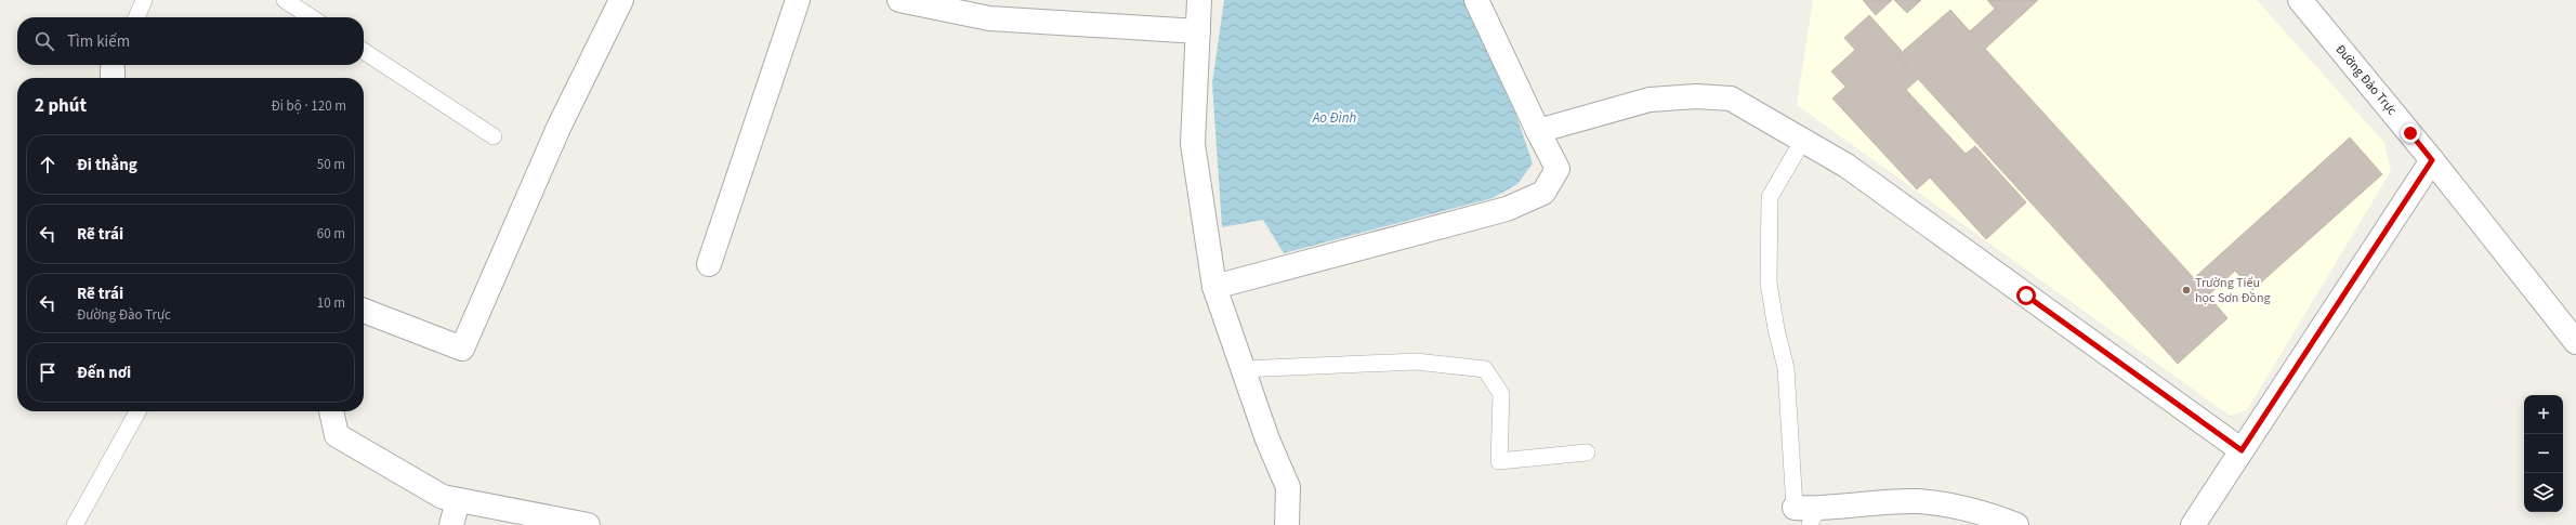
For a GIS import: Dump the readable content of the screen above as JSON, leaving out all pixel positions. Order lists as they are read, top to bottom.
{
  "streets": {
    "street": ["Đường Đào Trực"]
  },
  "water": ["Ao Đình"],
  "places": ["Trường Tiểu học Sơn Đồng"],
  "page": {
    "search": "Tìm kiếm",
    "heading": ["2 phút", "Đi bộ · 120 m"],
    "list": [
      ["Đi thẳng", "50 m"],
      ["Rẽ trái", "60 m"],
      ["Rẽ trái", "Đường Đào Trực", "10 m"],
      "Đến nơi"
    ],
    "map_buttons": ["+", "−"]
  }
}
